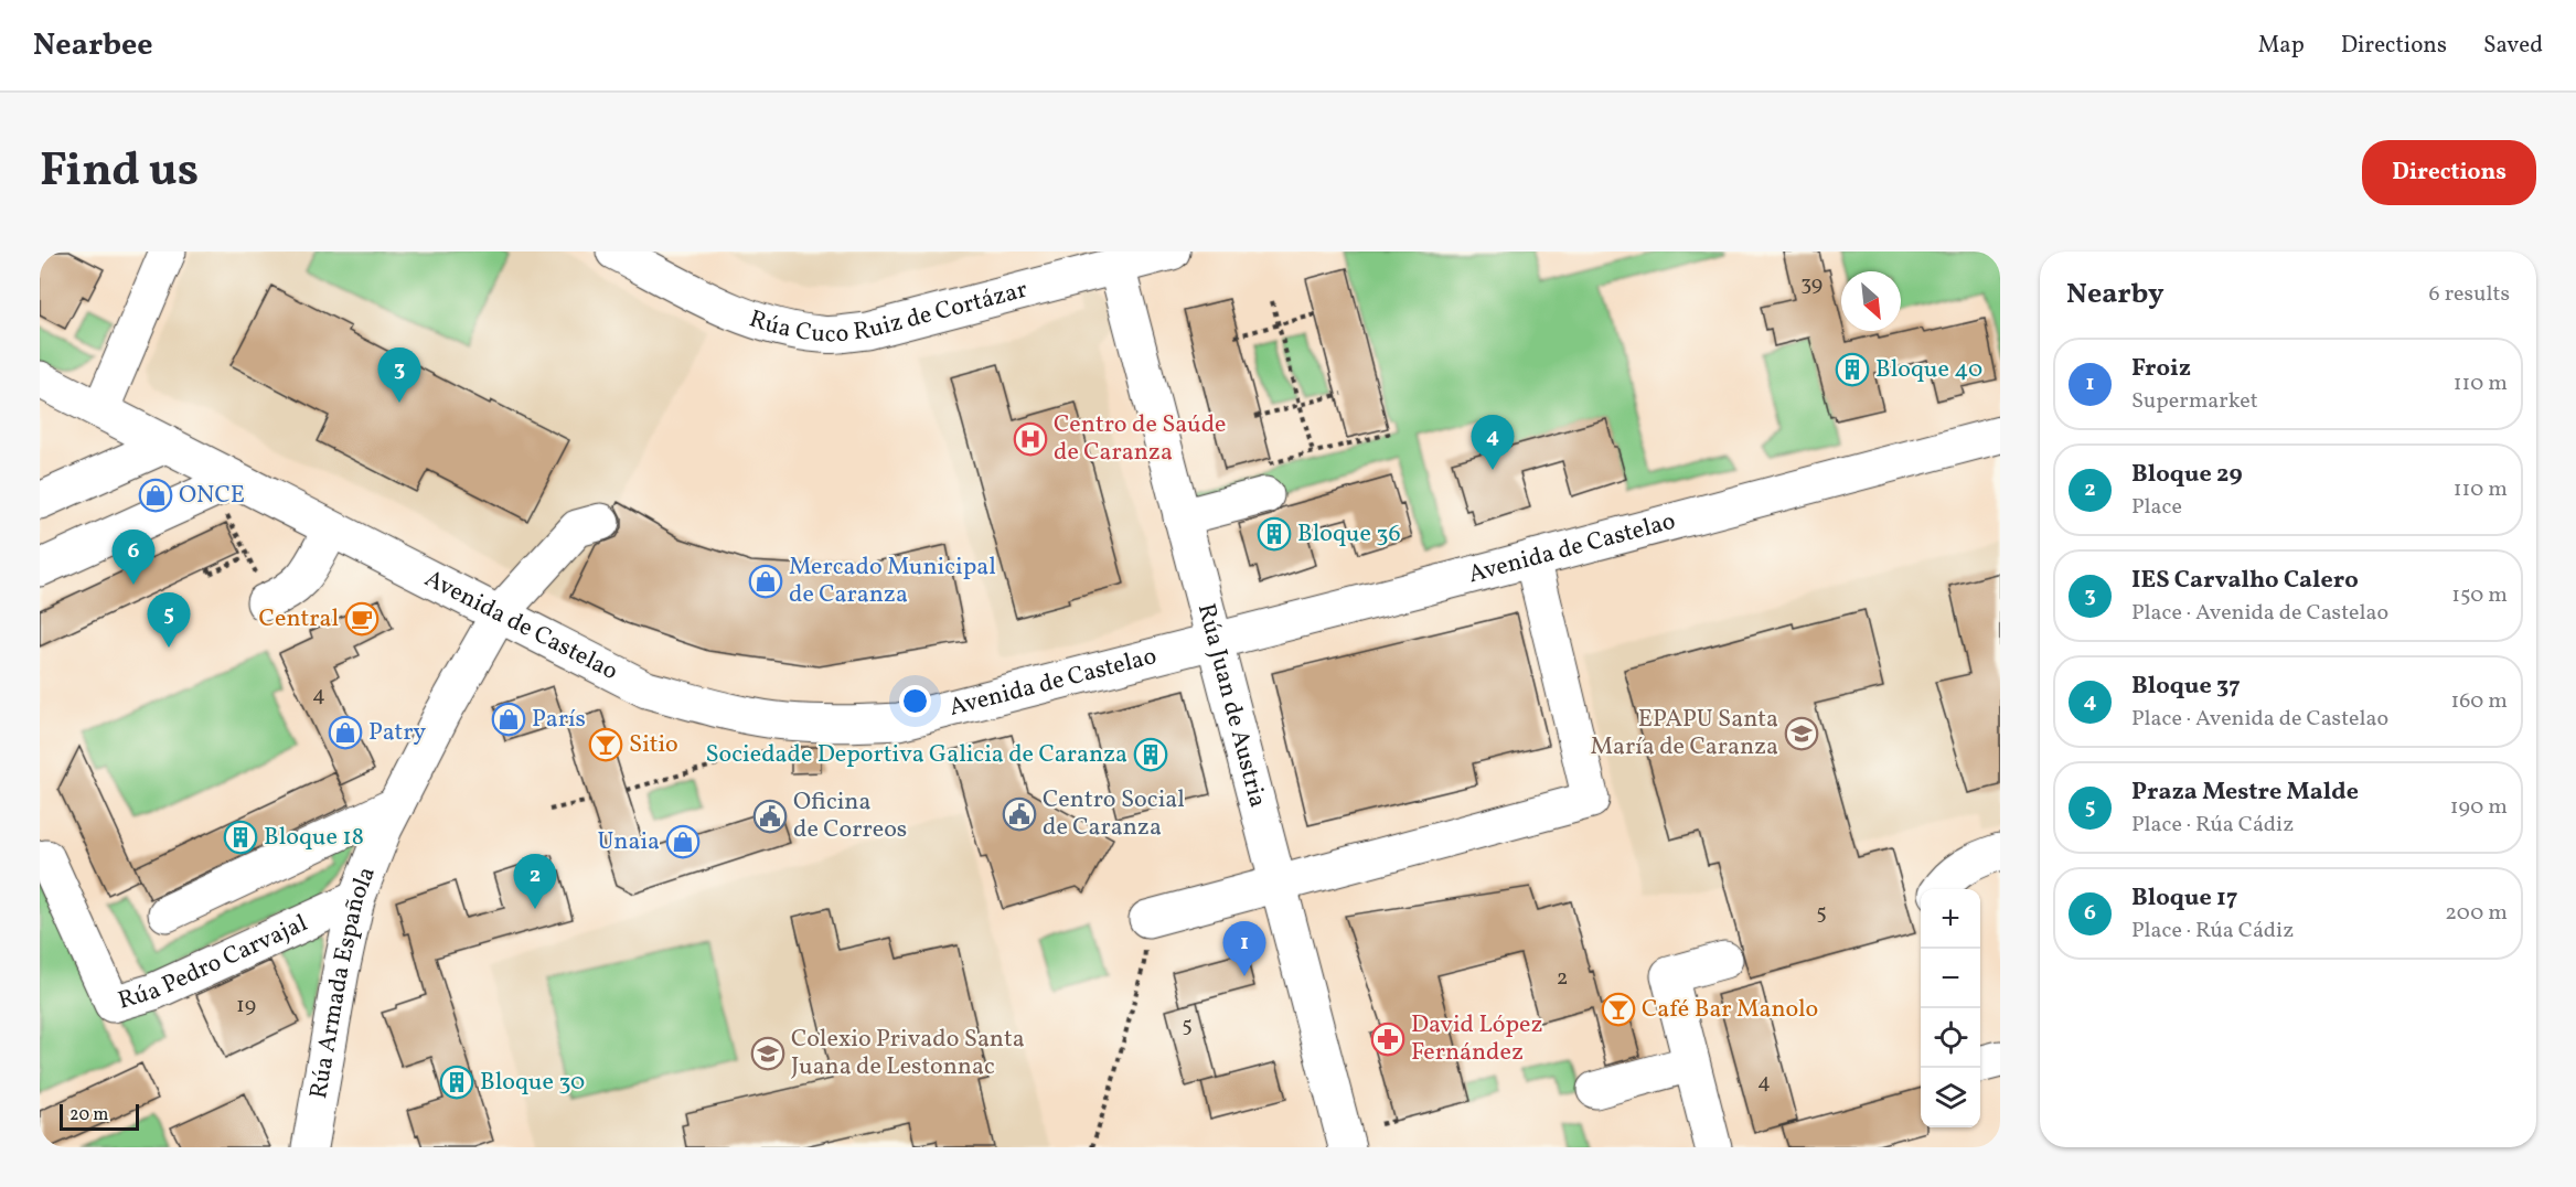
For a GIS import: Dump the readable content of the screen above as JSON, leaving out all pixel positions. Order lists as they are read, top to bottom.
{
  "streets": {
    "street": [
      "Rúa Cuco Ruiz de Cortázar",
      "Avenida de Castelao",
      "Rúa Juan de Austria",
      "Rúa Pedro Carvajal",
      "Rúa Armada Española"
    ]
  },
  "crossings": [
    ["Rúa Cuco Ruiz de Cortázar", "Rúa Juan de Austria"],
    ["Avenida de Castelao", "Rúa Juan de Austria"],
    ["Avenida de Castelao", "Rúa Armada Española"],
    ["Rúa Pedro Carvajal", "Rúa Armada Española"]
  ],
  "places": {
    "building": [
      "Bloque 40",
      "Bloque 36",
      "Sociedade Deportiva Galicia de Caranza",
      "Bloque 18",
      "Bloque 30"
    ],
    "hospital": ["Centro de Saúde de Caranza"],
    "shop": [
      "ONCE",
      "Mercado Municipal de Caranza",
      "París",
      "Patry",
      "Unaia"
    ],
    "cafe": ["Central"],
    "school or university": ["EPAPU Santa María de Caranza", "Colexio Privado Santa Juana de Lestonnac"],
    "bar": ["Sitio", "Café Bar Manolo"],
    "public building": ["Centro Social de Caranza", "Oficina de Correos"],
    "pharmacy": ["David López Fernández"]
  },
  "house_numbers": [
    "39",
    "4",
    "5",
    "2",
    "19",
    "5",
    "4"
  ],
  "scale_bar": "20 m",
  "north": "bottom right",
  "page": {
    "header": "Nearbee",
    "nav": ["Map", "Directions", "Saved"],
    "title": "Find us",
    "buttons": "Directions",
    "heading": ["Nearby", "6 results"],
    "list": [
      {
        "mark": "1",
        "name": "Froiz",
        "note": "Supermarket",
        "value": "110 m"
      },
      {
        "mark": "2",
        "name": "Bloque 29",
        "note": "Place",
        "value": "110 m"
      },
      {
        "mark": "3",
        "name": "IES Carvalho Calero",
        "note": "Place · Avenida de Castelao",
        "value": "150 m"
      },
      {
        "mark": "4",
        "name": "Bloque 37",
        "note": "Place · Avenida de Castelao",
        "value": "160 m"
      },
      {
        "mark": "5",
        "name": "Praza Mestre Malde",
        "note": "Place · Rúa Cádiz",
        "value": "190 m"
      },
      {
        "mark": "6",
        "name": "Bloque 17",
        "note": "Place · Rúa Cádiz",
        "value": "200 m"
      }
    ],
    "pins": [
      "3",
      "4",
      "6",
      "5",
      "2",
      "1"
    ],
    "map_buttons": ["+", "−"],
    "scale": "20 m"
  }
}
